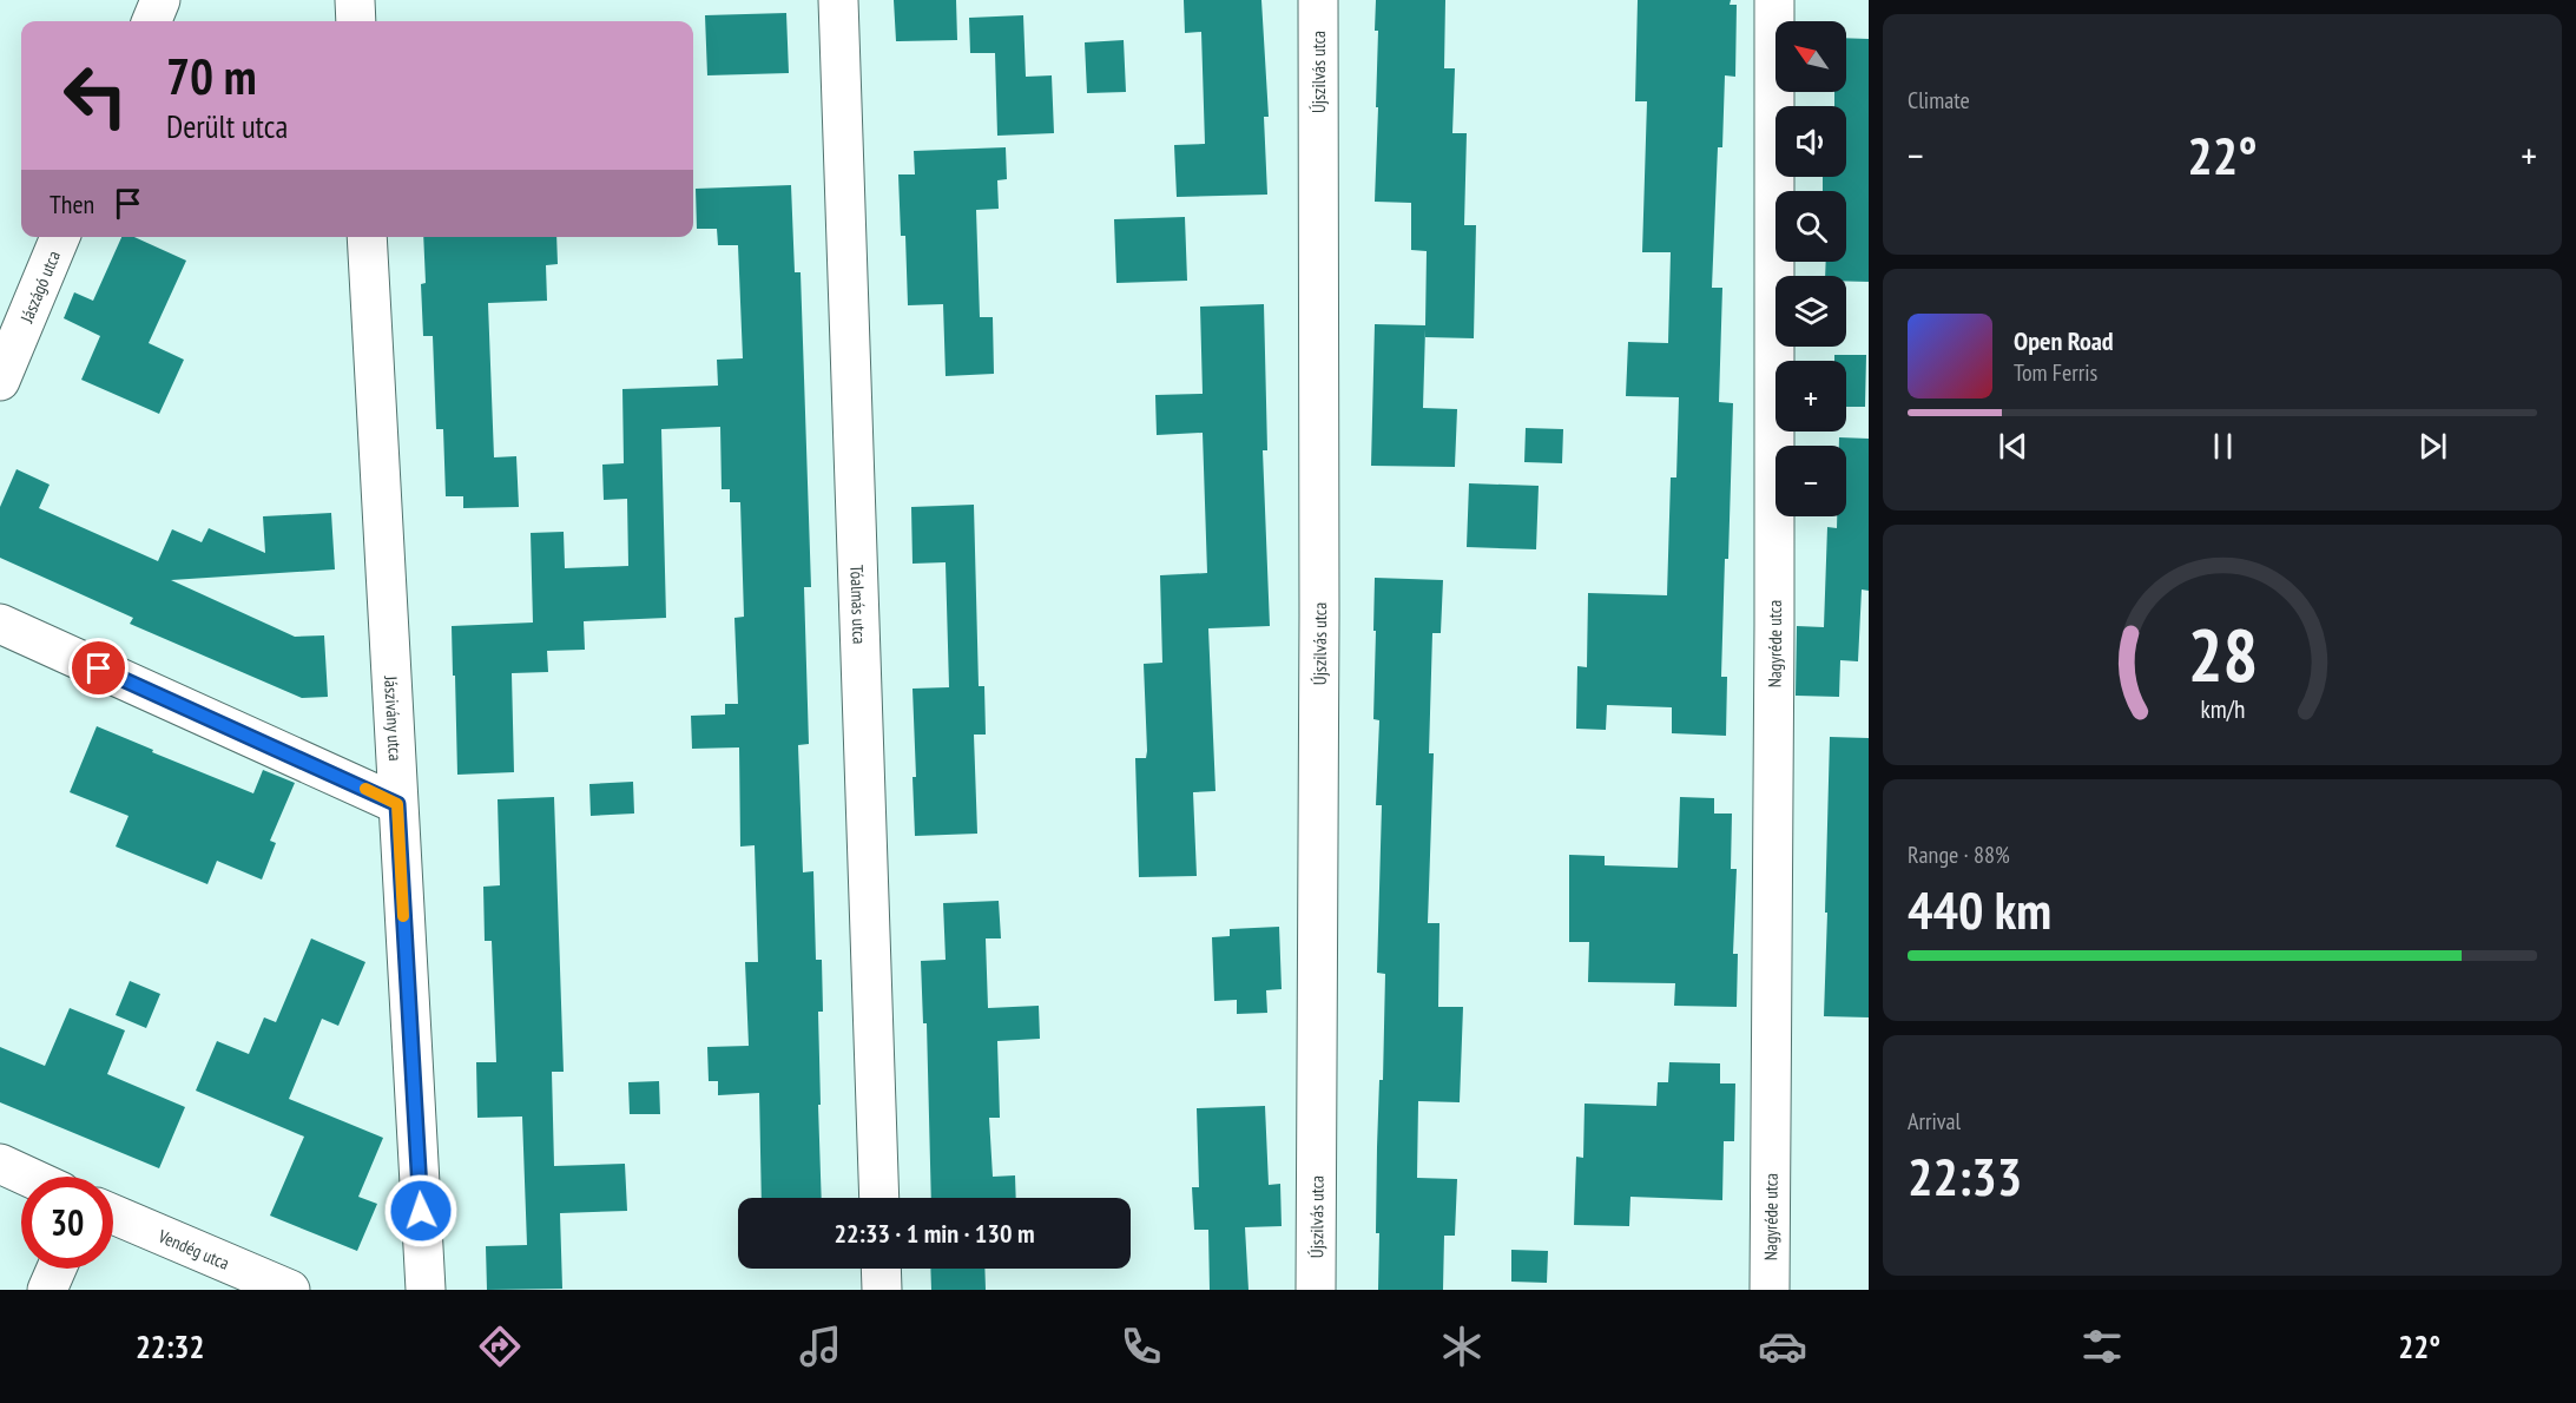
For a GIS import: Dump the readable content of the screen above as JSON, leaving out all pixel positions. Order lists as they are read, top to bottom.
{
  "streets": {
    "street": [
      "Újszilvás utca",
      "Jászágó utca",
      "Tóalmás utca",
      "Nagyréde utca",
      "Jászivány utca",
      "Vendég utca"
    ]
  },
  "north": "top left",
  "page": {
    "tile": [
      "Climate",
      ["Range · 88%", "440 km"],
      ["Arrival", "22:33"]
    ],
    "map_buttons": ["+", "−"],
    "turn": ["70 m", "Derült utca"],
    "heat": ["−", "22°", "+"],
    "then": "Then",
    "song": ["Open Road", "Tom Ferris"],
    "limit": "30",
    "trip": "22:33 · 1 min · 130 m",
    "tabs": ["22:32", "22°"],
    "gauge": ["28", "km/h"]
  }
}
